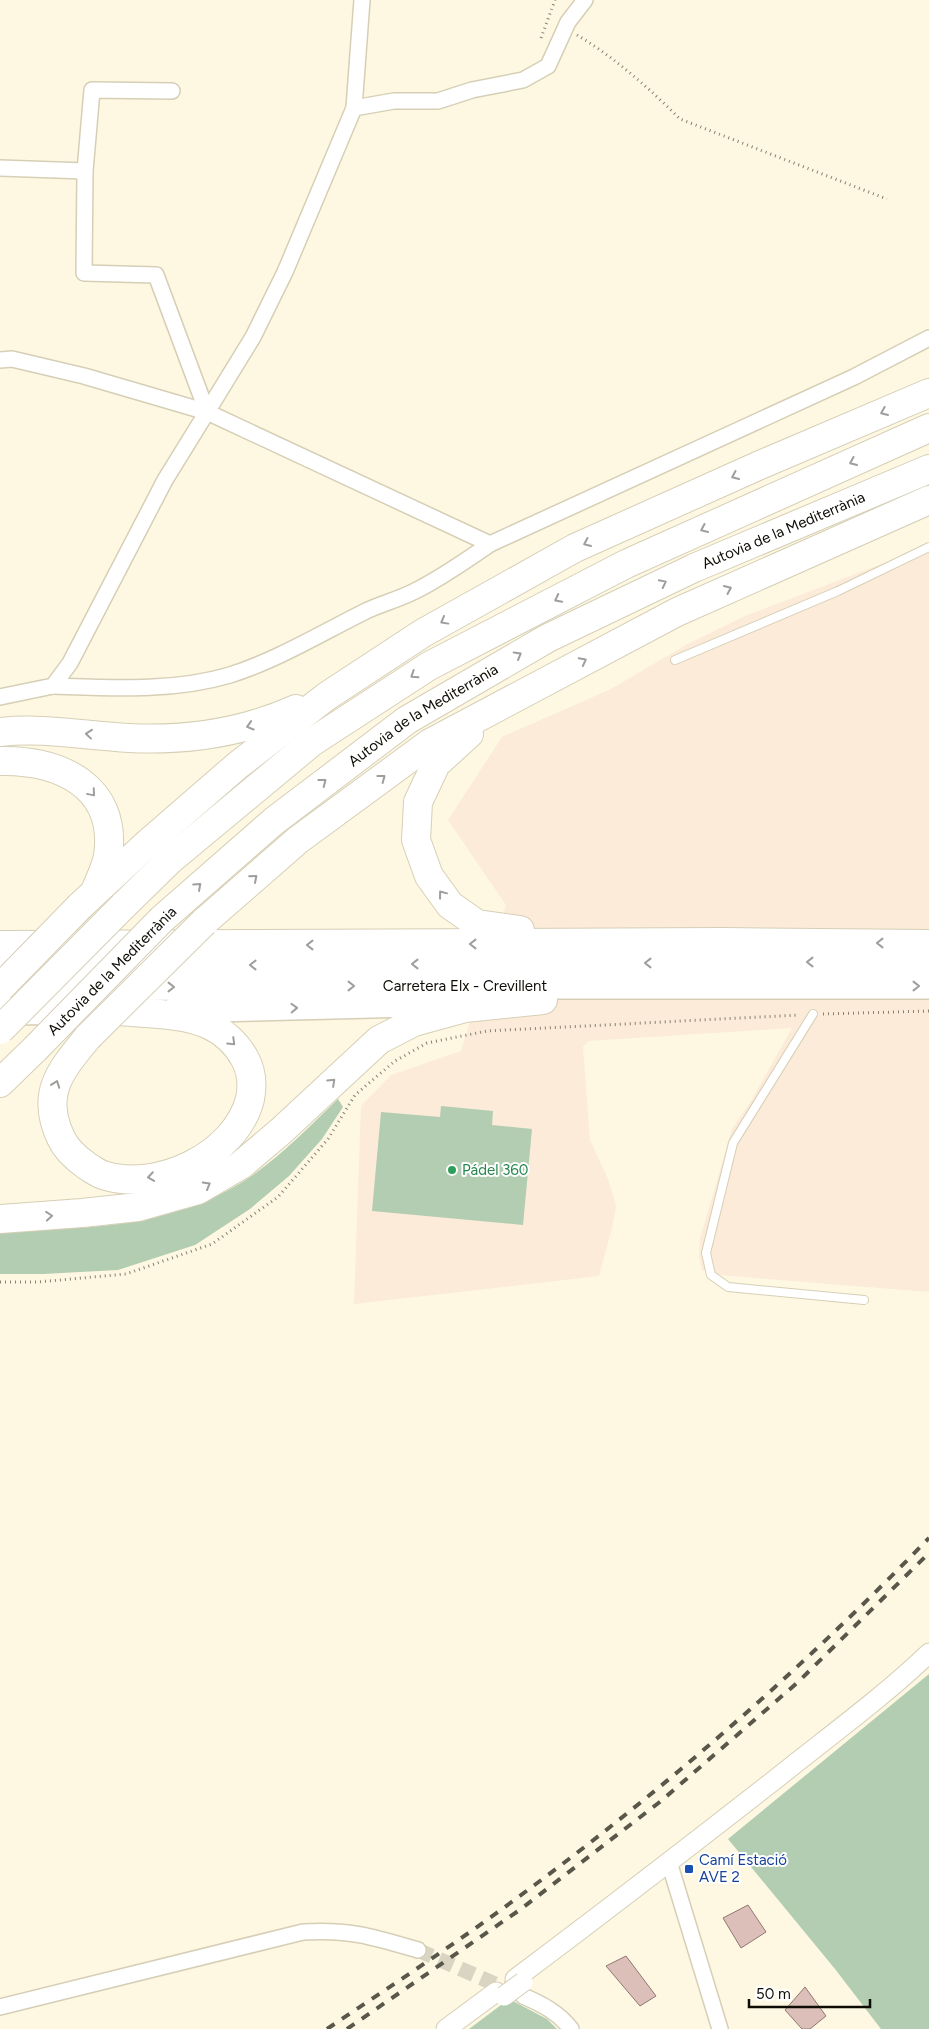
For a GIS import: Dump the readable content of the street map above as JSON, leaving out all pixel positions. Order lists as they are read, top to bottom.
{
  "streets": {
    "highway": ["Autovia de la Mediterrània", "Carretera Elx - Crevillent"]
  },
  "places": {
    "other": ["Pádel 360"],
    "transit": ["Camí Estació AVE 2"]
  },
  "scale_bar": "50 m"
}
